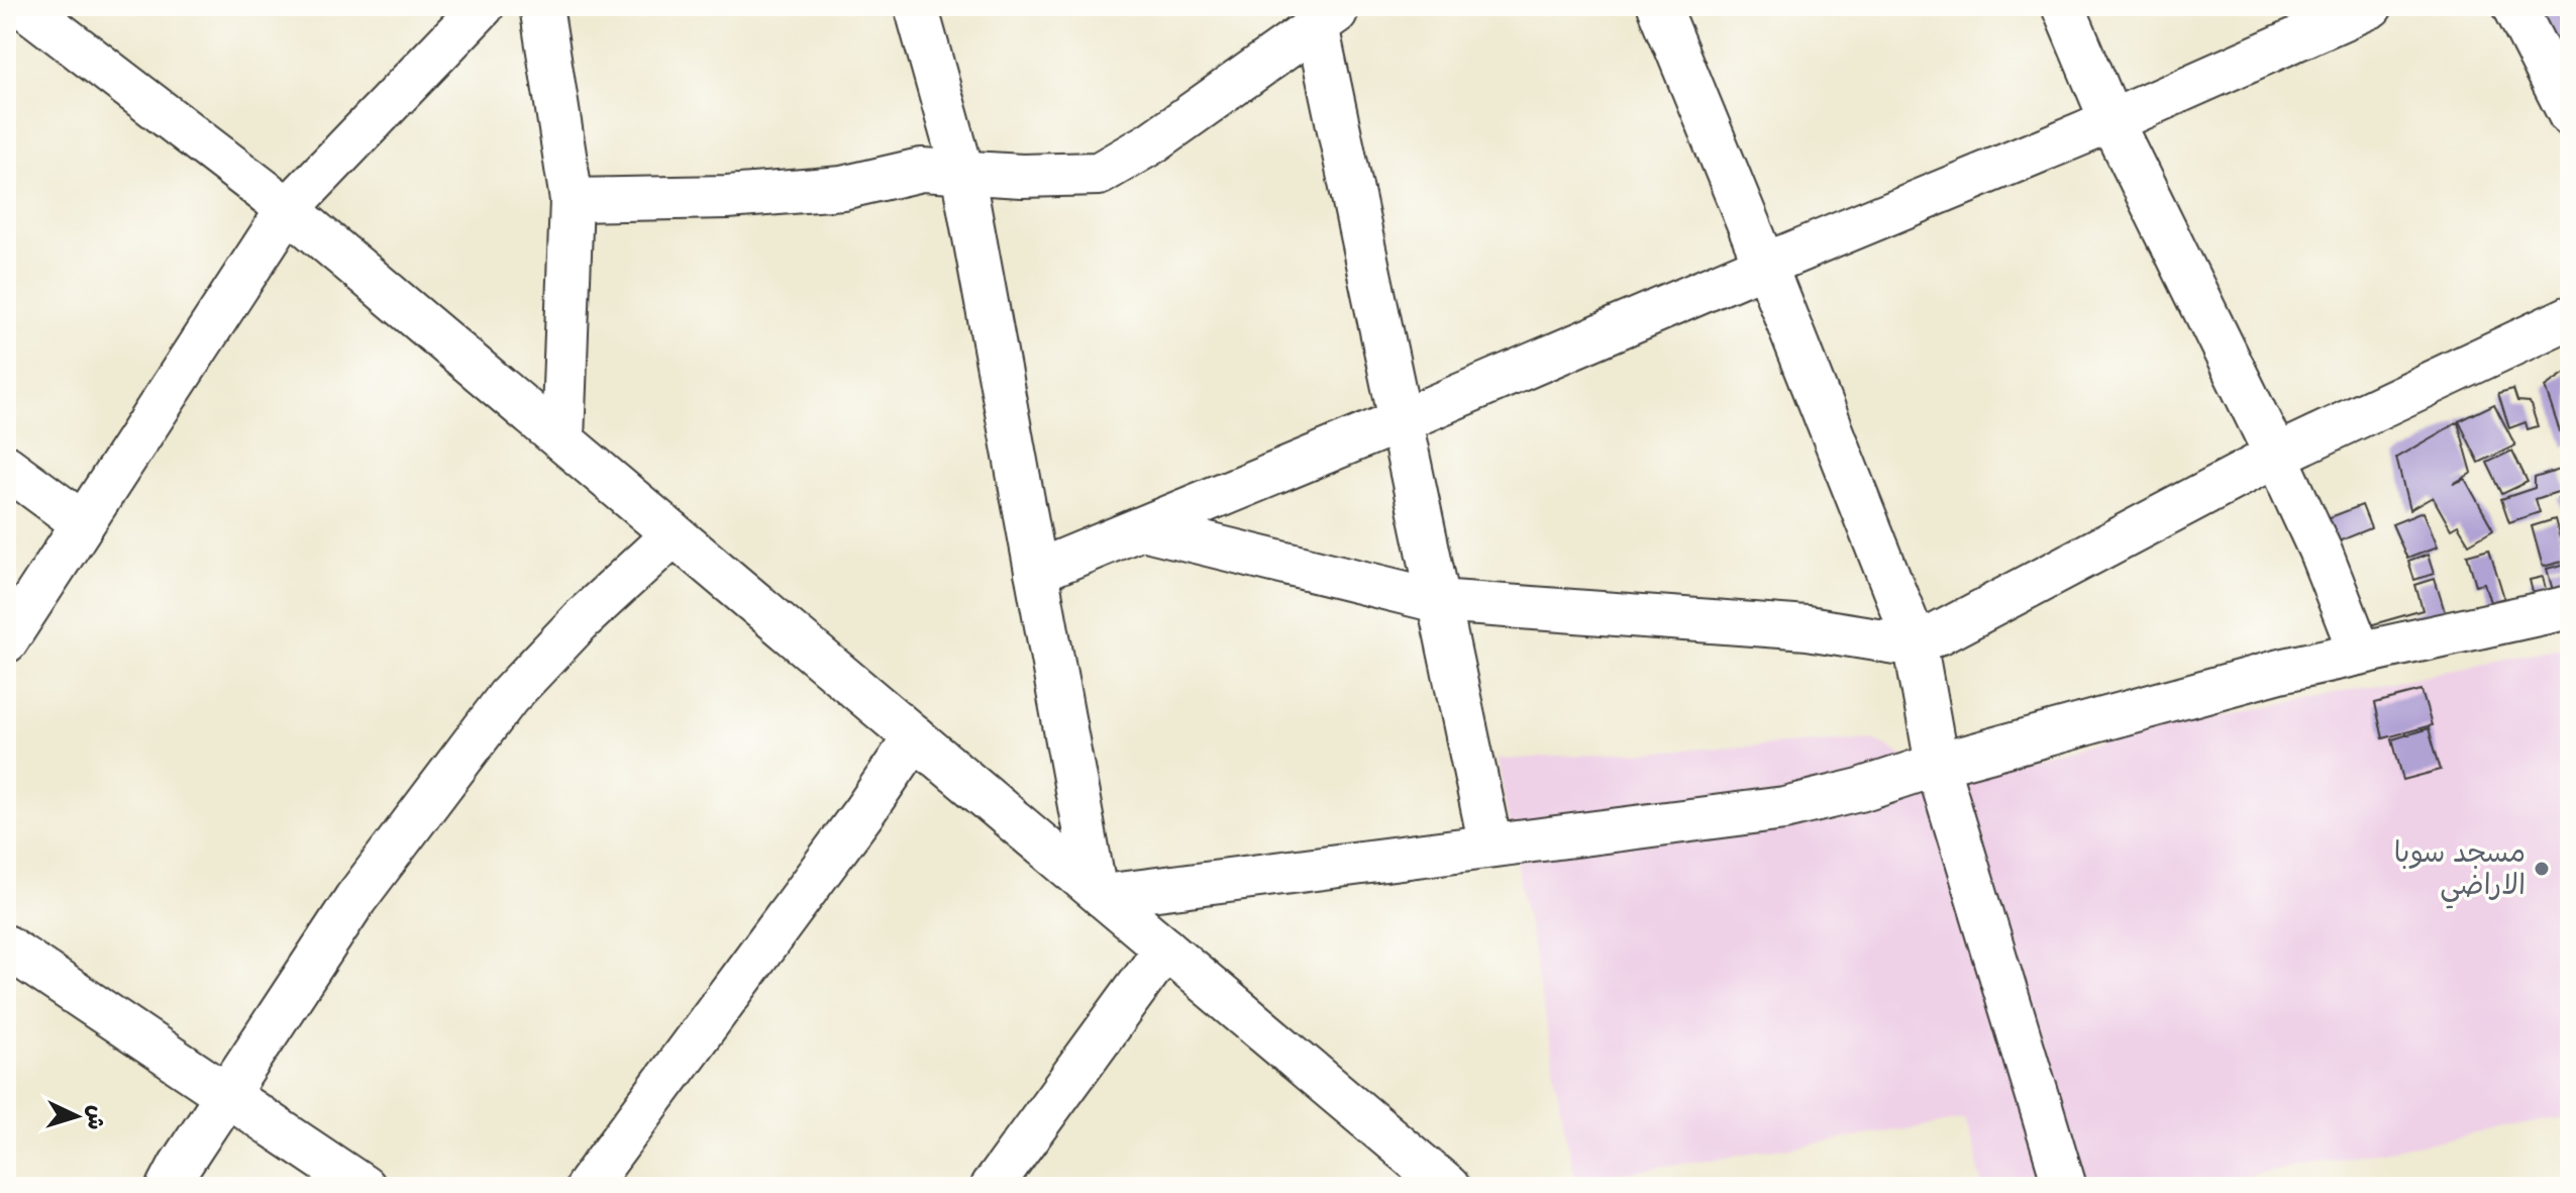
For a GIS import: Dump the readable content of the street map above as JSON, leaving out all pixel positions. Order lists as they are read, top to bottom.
{
  "places": ["مسجد سوبا الاراضي"],
  "north": "right"
}
